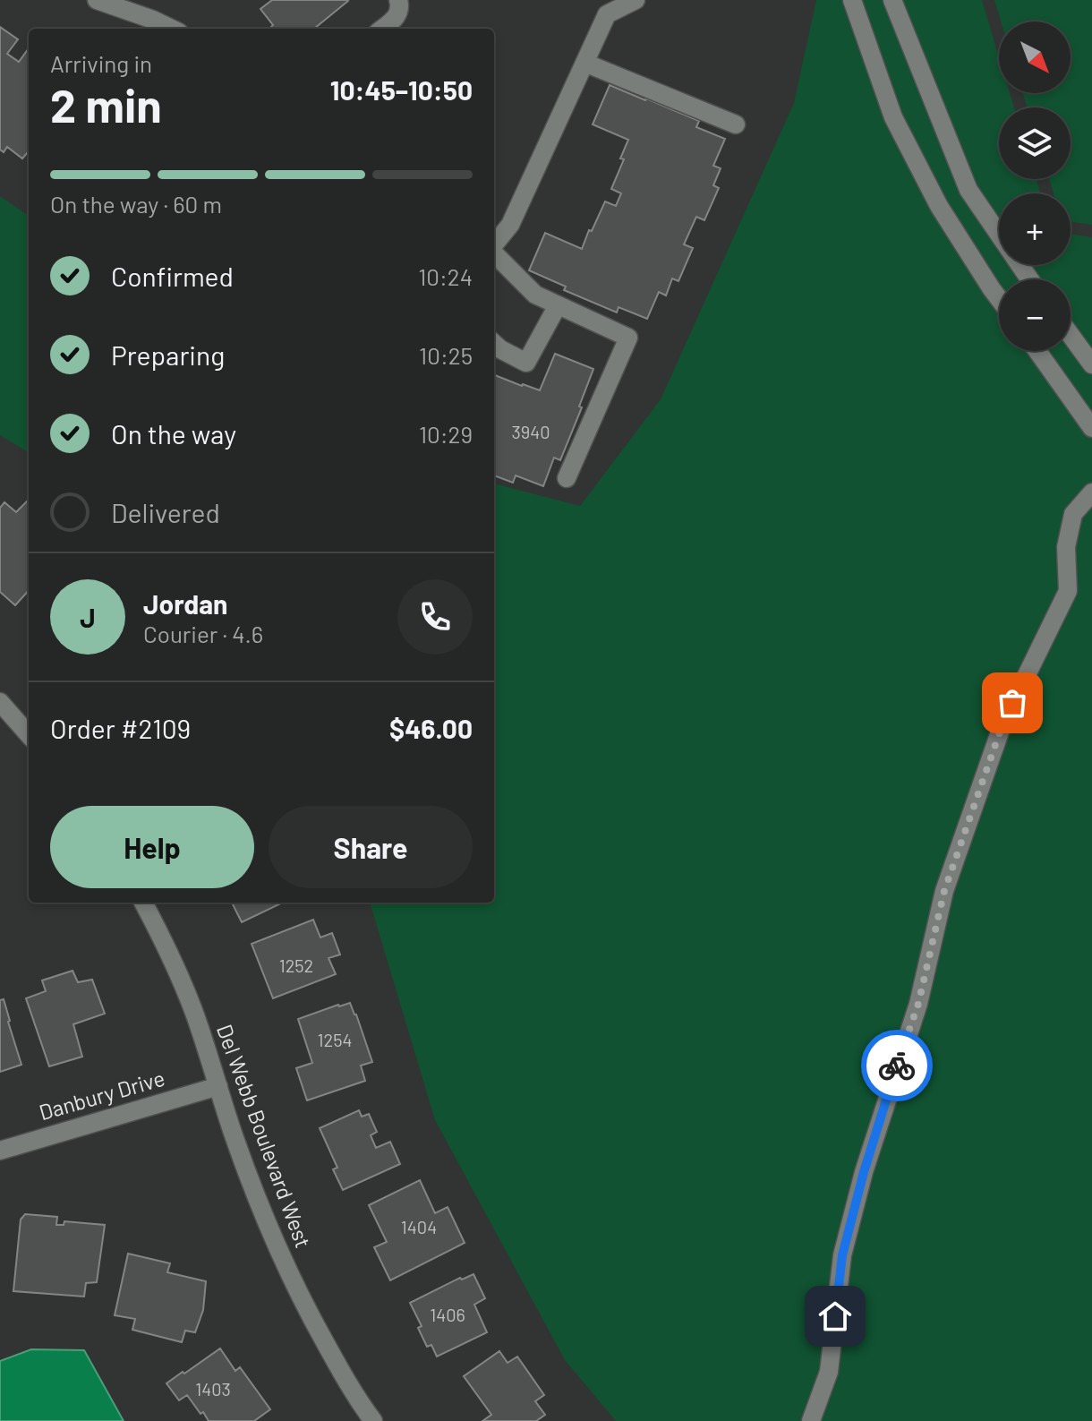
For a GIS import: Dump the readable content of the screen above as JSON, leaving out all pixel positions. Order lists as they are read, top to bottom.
{
  "streets": {
    "street": ["Danbury Drive", "Del Webb Boulevard West"]
  },
  "crossings": [
    ["Danbury Drive", "Del Webb Boulevard West"]
  ],
  "house_numbers": [
    "3940",
    "1252",
    "1254",
    "1404",
    "1406",
    "1403"
  ],
  "north": "bottom right",
  "page": {
    "map_buttons": ["+", "−"],
    "heading": ["2 min", "Arriving in", "10:45–10:50"],
    "panel": [
      "Jordan",
      "Courier · 4.6",
      "Order #2109",
      "$46.00"
    ],
    "bar": "On the way · 60 m",
    "list": [
      ["Confirmed", "10:24"],
      ["Preparing", "10:25"],
      ["On the way", "10:29"],
      "Delivered"
    ],
    "round": "J",
    "buttons": ["Help", "Share"]
  }
}
